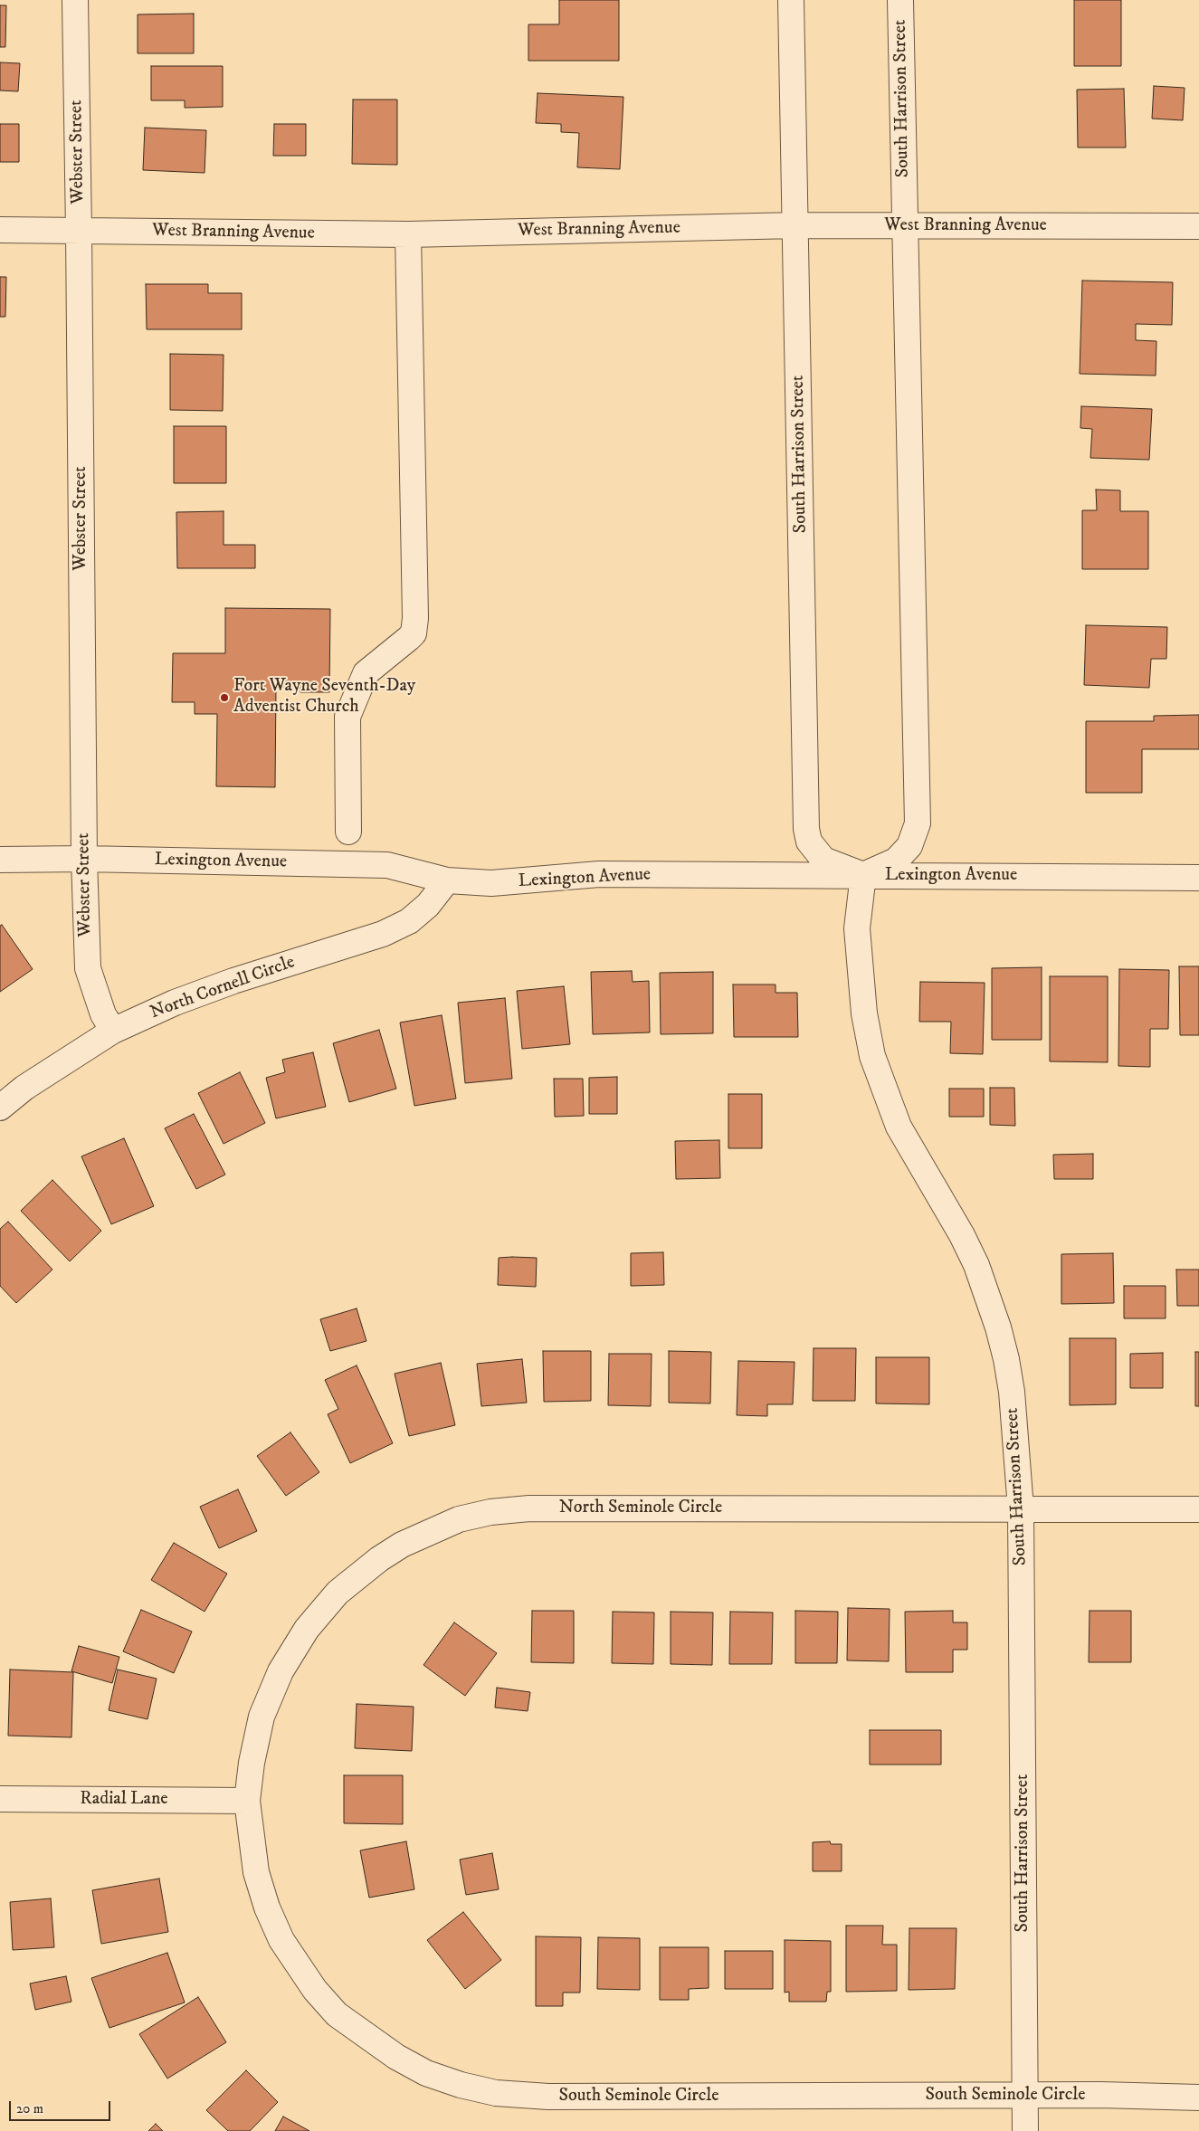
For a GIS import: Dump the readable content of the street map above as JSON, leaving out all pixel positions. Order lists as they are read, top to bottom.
{
  "streets": {
    "street": [
      "South Harrison Street",
      "Webster Street",
      "West Branning Avenue",
      "Lexington Avenue",
      "North Cornell Circle",
      "North Seminole Circle",
      "Radial Lane",
      "South Seminole Circle"
    ]
  },
  "crossings": [
    ["South Harrison Street", "West Branning Avenue"],
    ["South Harrison Street", "Lexington Avenue"],
    ["South Harrison Street", "North Seminole Circle"],
    ["South Harrison Street", "South Seminole Circle"],
    ["Webster Street", "West Branning Avenue"],
    ["Webster Street", "Lexington Avenue"],
    ["Webster Street", "North Cornell Circle"],
    ["Lexington Avenue", "North Cornell Circle"],
    ["North Seminole Circle", "Radial Lane"],
    ["North Seminole Circle", "South Seminole Circle"],
    ["Radial Lane", "South Seminole Circle"]
  ],
  "places": ["Fort Wayne Seventh-Day Adventist Church"],
  "scale_bar": "20 m"
}
